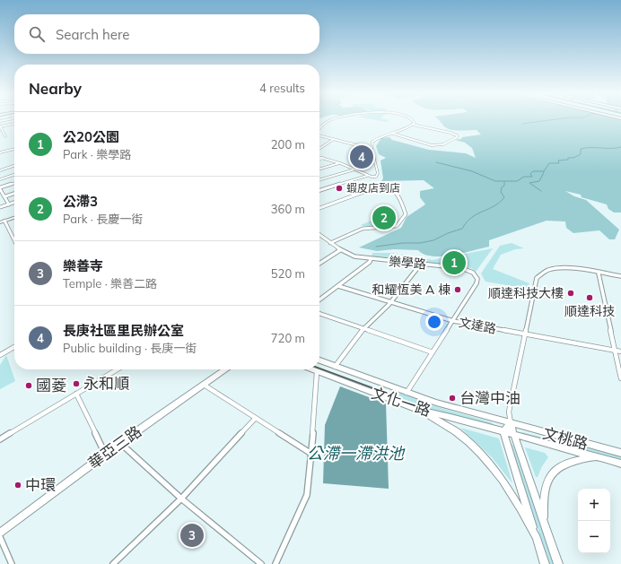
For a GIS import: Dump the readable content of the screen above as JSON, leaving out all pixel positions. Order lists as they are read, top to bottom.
{
  "streets": {
    "street": [
      "樂學路",
      "文達路",
      "文化一路",
      "文桃路",
      "華亞三路"
    ]
  },
  "crossings": [
    ["樂學路", "文達路"],
    ["樂學路", "文化一路"],
    ["文化一路", "文桃路"]
  ],
  "water": ["公滯一滯洪池"],
  "places": [
    "蝦皮店到店",
    "和耀恆美 A 棟",
    "順達科技大樓",
    "順達科技",
    "永和順",
    "國菱",
    "台灣中油",
    "中環"
  ],
  "page": {
    "search": "Search here",
    "heading": ["Nearby", "4 results"],
    "list": [
      {
        "mark": "1",
        "name": "公20公園",
        "note": "Park · 樂學路",
        "value": "200 m"
      },
      {
        "mark": "2",
        "name": "公滯3",
        "note": "Park · 長慶一街",
        "value": "360 m"
      },
      {
        "mark": "3",
        "name": "樂善寺",
        "note": "Temple · 樂善二路",
        "value": "520 m"
      },
      {
        "mark": "4",
        "name": "長庚社區里民辦公室",
        "note": "Public building · 長庚一街",
        "value": "720 m"
      }
    ],
    "pins": [
      "4",
      "2",
      "1",
      "3"
    ],
    "map_buttons": ["+", "−"]
  }
}
